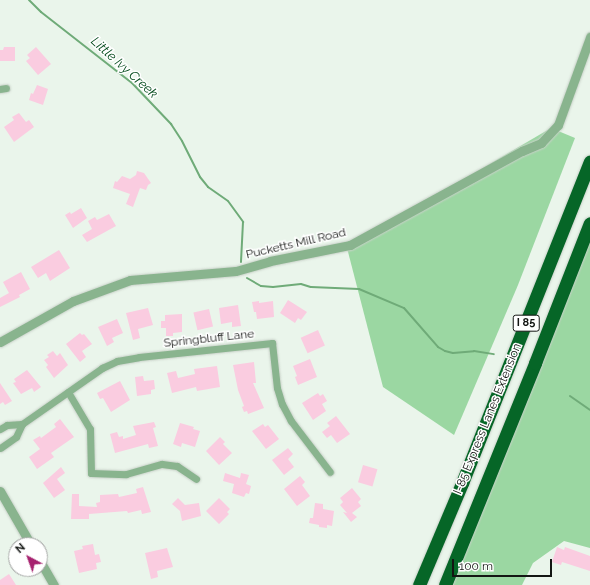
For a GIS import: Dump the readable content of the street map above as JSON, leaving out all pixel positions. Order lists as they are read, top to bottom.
{
  "streets": {
    "highway": ["I 85", "I-85 Express Lanes Extension"],
    "street": ["Pucketts Mill Road", "Springbluff Lane"]
  },
  "water": ["Little Ivy Creek"],
  "scale_bar": "100 m",
  "north": "top left"
}
